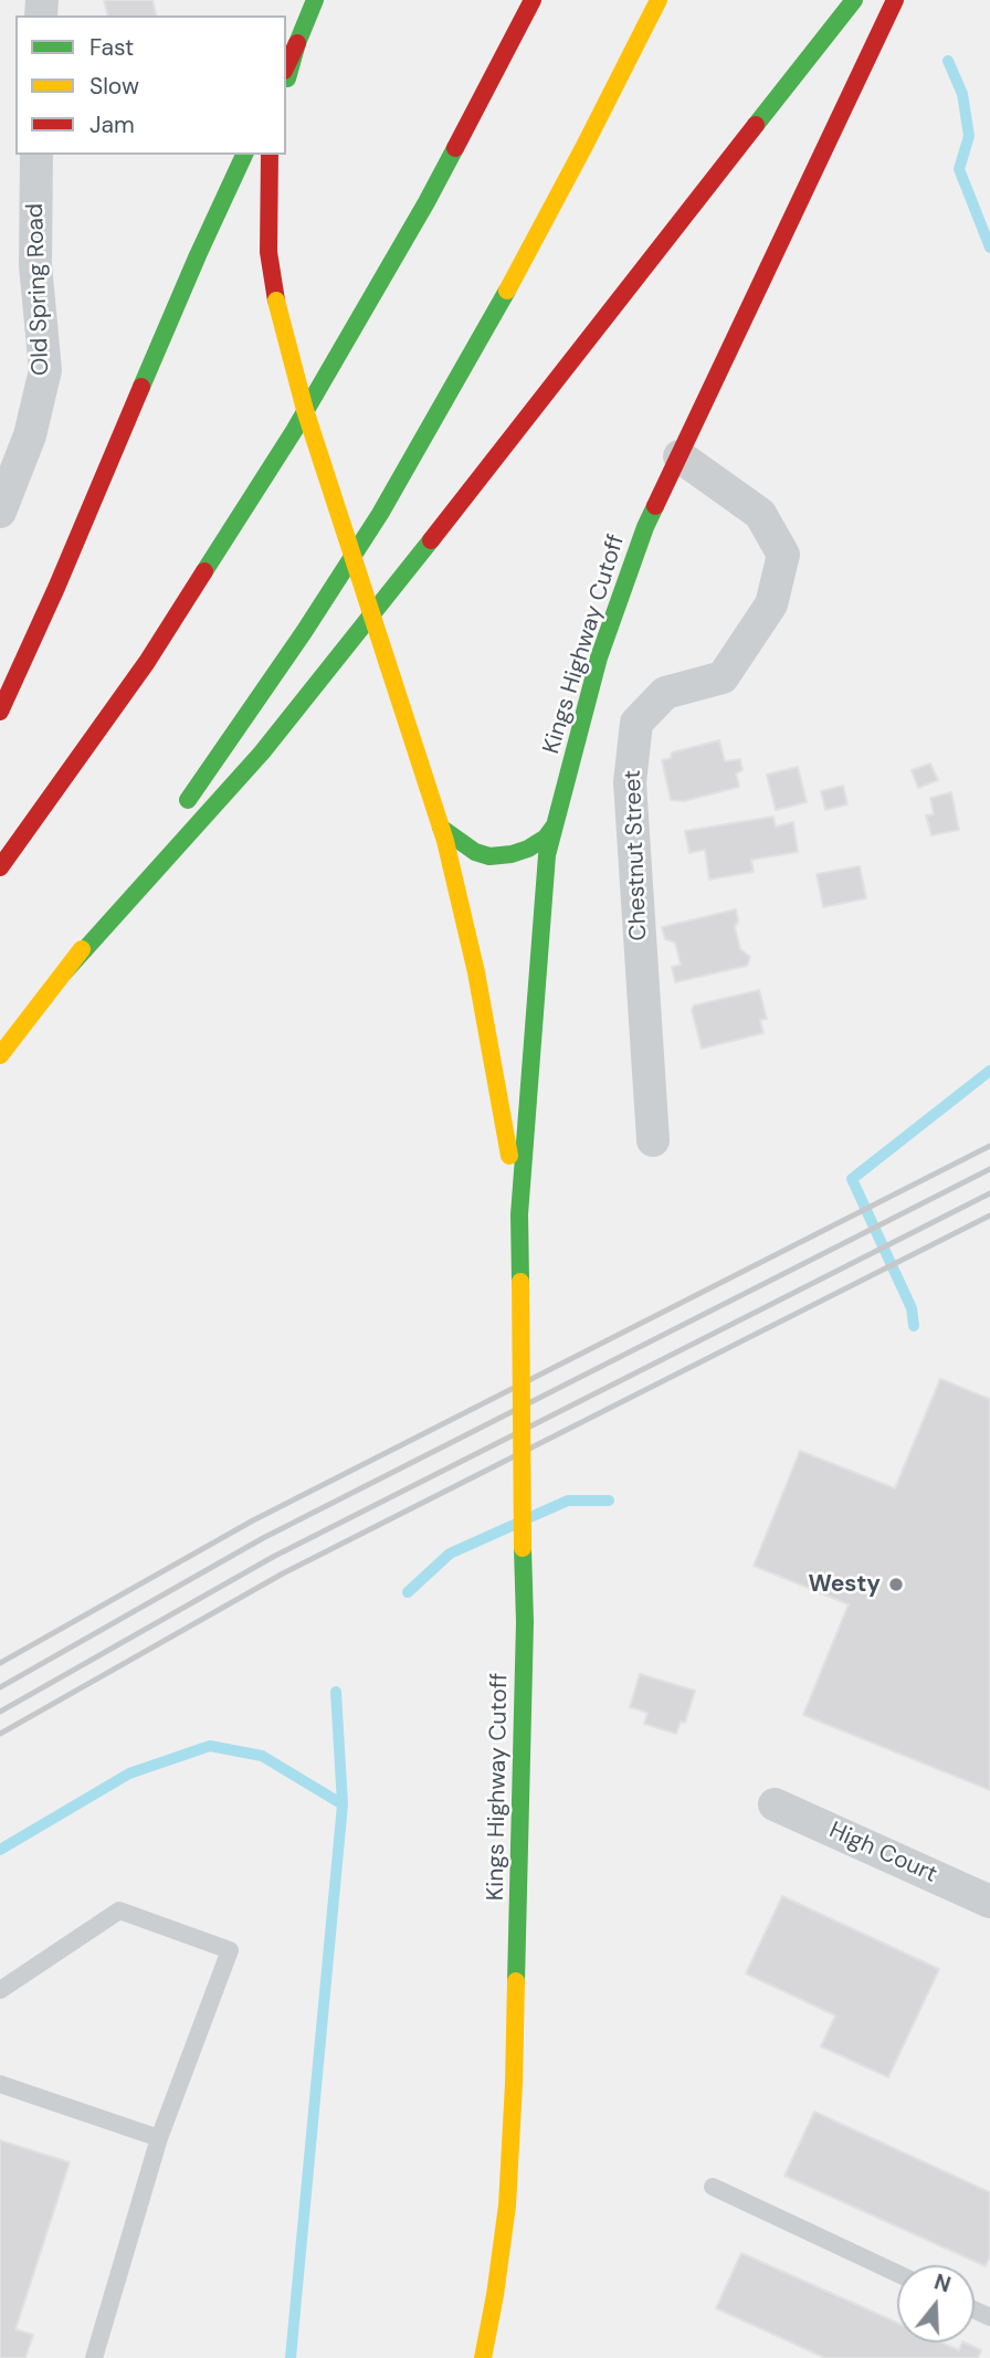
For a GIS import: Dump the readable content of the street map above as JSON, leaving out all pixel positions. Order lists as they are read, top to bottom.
{
  "streets": {
    "main road": ["Kings Highway Cutoff"],
    "street": ["Old Spring Road", "Chestnut Street", "High Court"]
  },
  "crossings": [
    ["Kings Highway Cutoff", "Chestnut Street"]
  ],
  "places": ["Westy"],
  "legend": ["Fast", "Slow", "Jam"],
  "north": "top"
}
